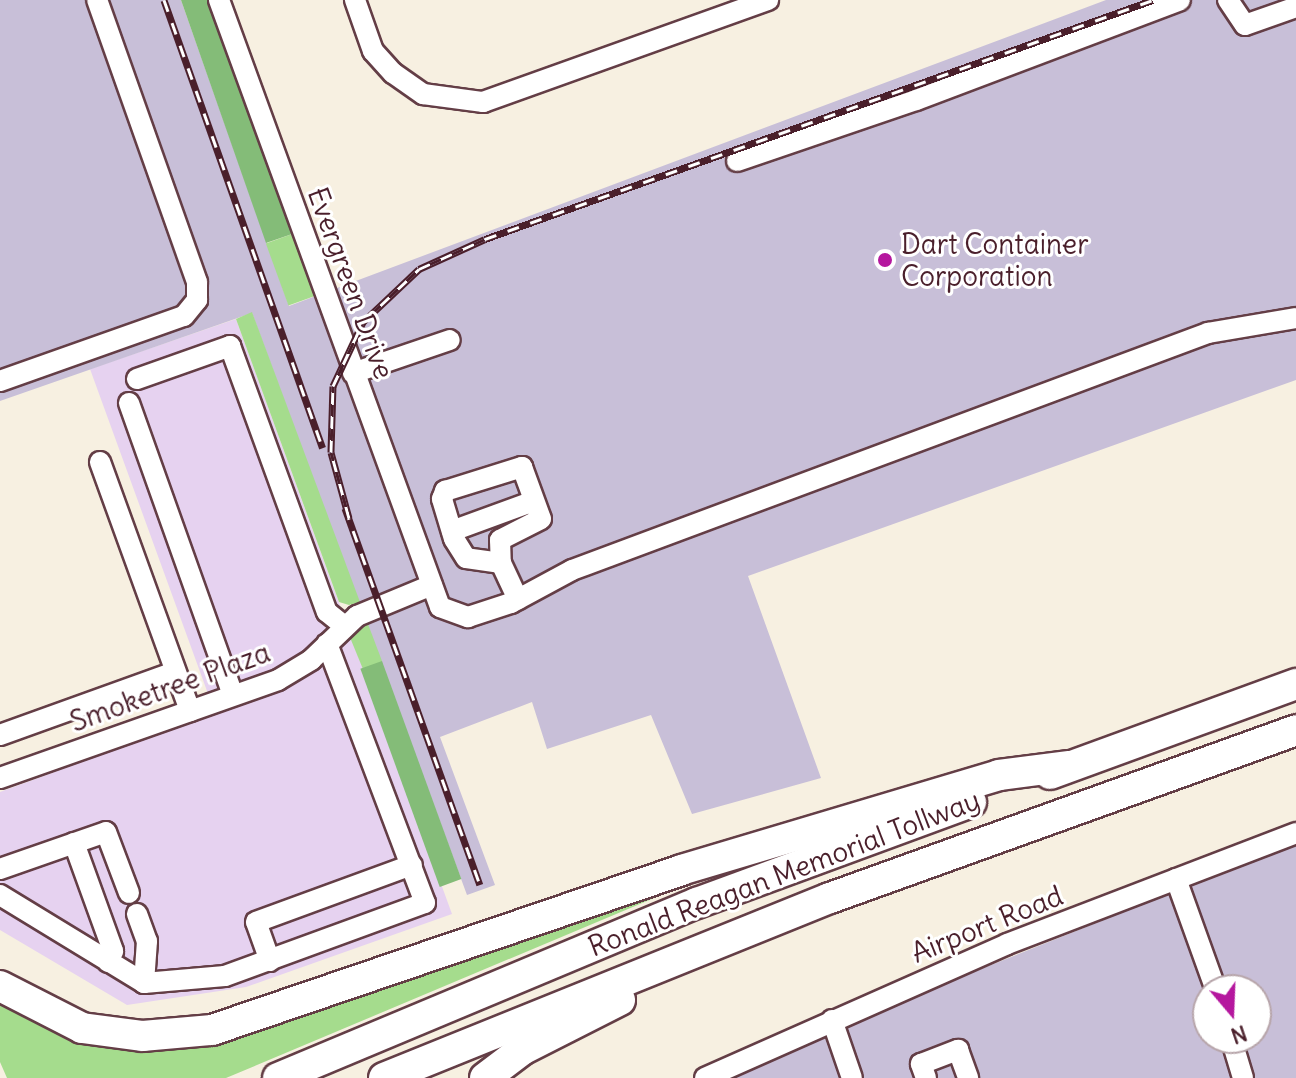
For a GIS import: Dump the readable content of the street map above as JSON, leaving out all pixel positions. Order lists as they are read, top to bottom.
{
  "streets": {
    "highway": ["Ronald Reagan Memorial Tollway"],
    "street": ["Evergreen Drive", "Smoketree Plaza", "Airport Road"]
  },
  "crossings": [
    ["Evergreen Drive", "Smoketree Plaza"]
  ],
  "places": ["Dart Container Corporation"],
  "north": "bottom"
}
